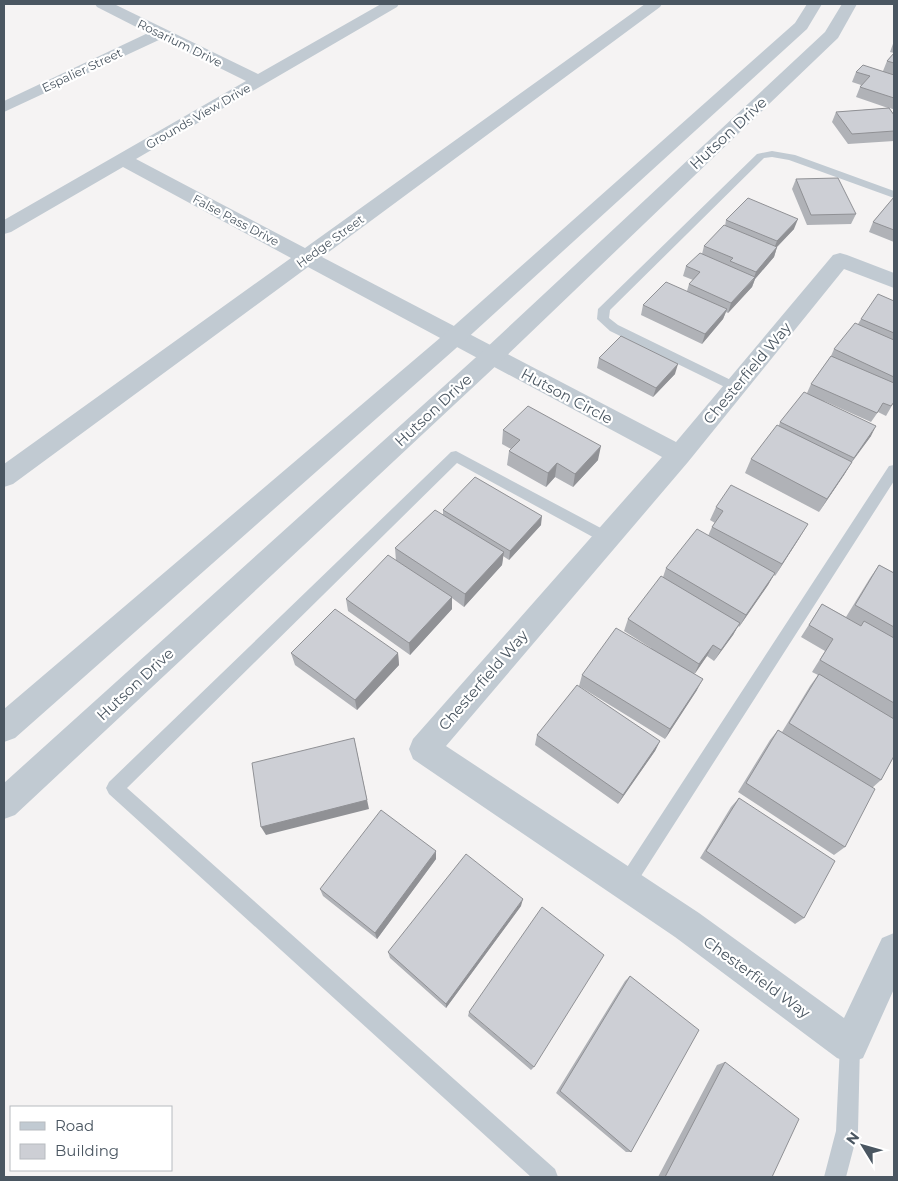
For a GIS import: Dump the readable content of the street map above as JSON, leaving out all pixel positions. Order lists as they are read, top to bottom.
{
  "streets": {
    "street": [
      "Rosarium Drive",
      "Espalier Street",
      "Grounds View Drive",
      "Hutson Drive",
      "False Pass Drive",
      "Hedge Street",
      "Chesterfield Way",
      "Hutson Circle"
    ]
  },
  "crossings": [
    ["Rosarium Drive", "Espalier Street"],
    ["Rosarium Drive", "Grounds View Drive"],
    ["Grounds View Drive", "False Pass Drive"],
    ["Hutson Drive", "False Pass Drive"],
    ["Hutson Drive", "Hutson Circle"],
    ["False Pass Drive", "Hedge Street"],
    ["False Pass Drive", "Hutson Circle"],
    ["Chesterfield Way", "Hutson Circle"]
  ],
  "legend": ["Road", "Building"],
  "north": "top left"
}
